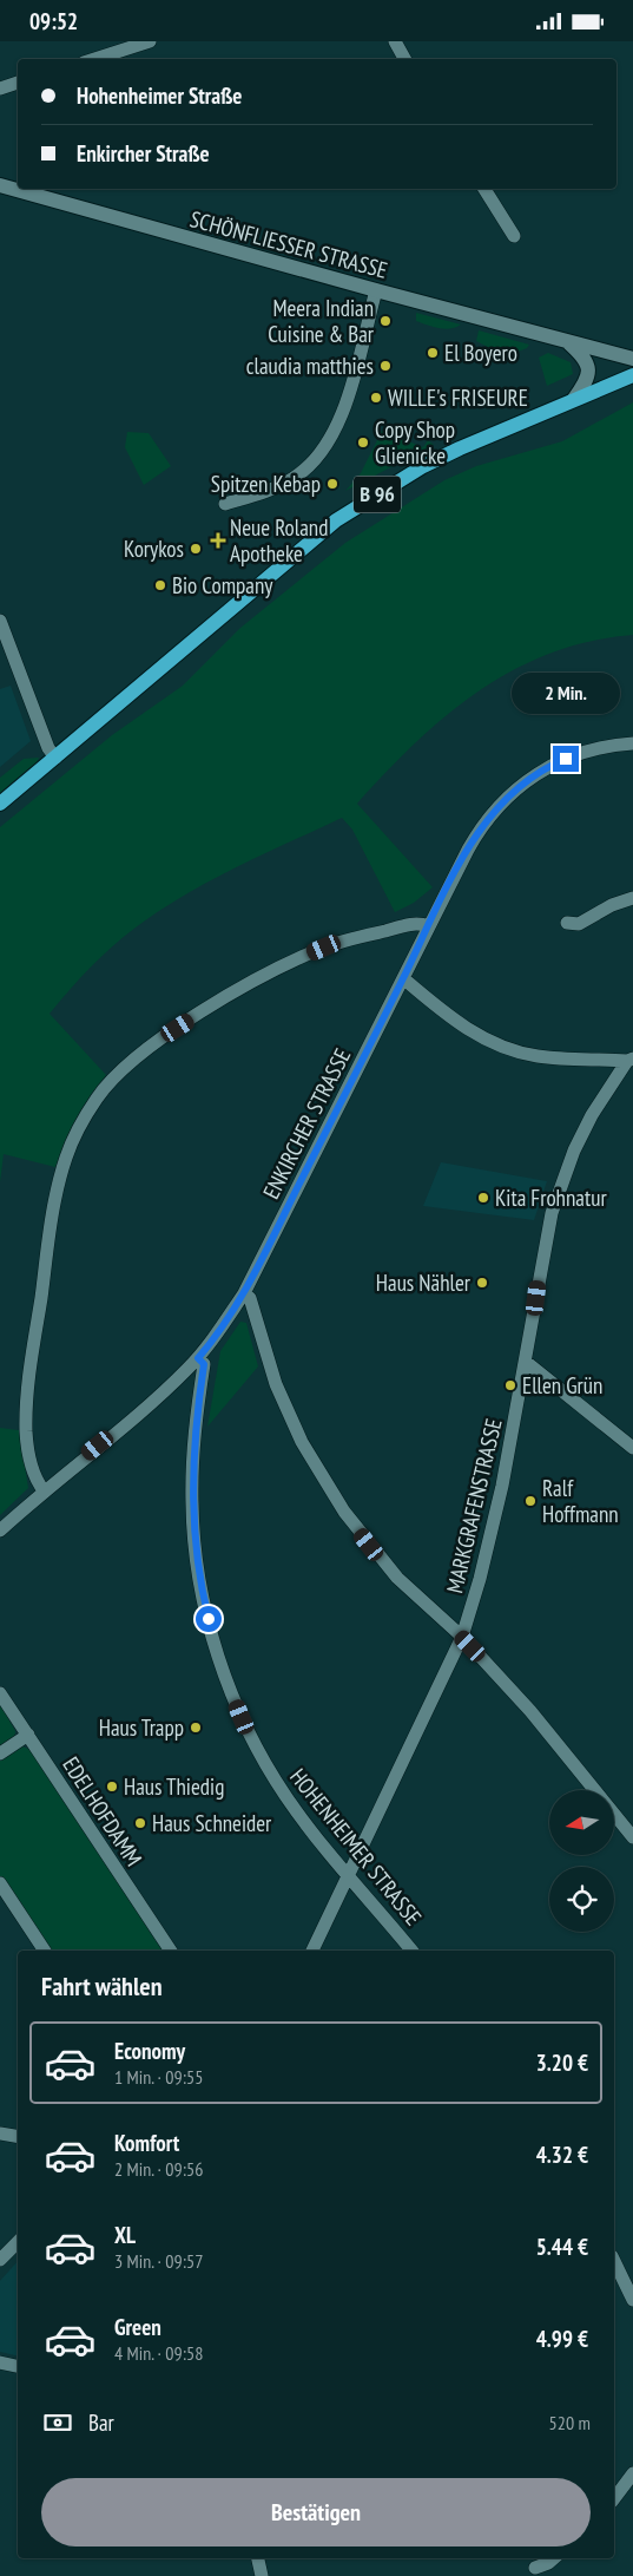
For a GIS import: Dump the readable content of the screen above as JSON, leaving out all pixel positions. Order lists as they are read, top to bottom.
{
  "streets": {
    "main road": ["SCHÖNFLIESSER STRASSE", "B 96"],
    "street": [
      "ENKIRCHER STRASSE",
      "MARKGRAFENSTRASSE",
      "EDELHOFDAMM",
      "HOHENHEIMER STRASSE"
    ]
  },
  "crossings": [
    ["ENKIRCHER STRASSE", "HOHENHEIMER STRASSE"],
    ["MARKGRAFENSTRASSE", "HOHENHEIMER STRASSE"]
  ],
  "places": {
    "other": [
      "Meera Indian Cuisine & Bar",
      "El Boyero",
      "claudia matthies",
      "WILLE's FRISEURE",
      "Copy Shop Glienicke",
      "Spitzen Kebap",
      "Korykos",
      "Bio Company",
      "Kita Frohnatur",
      "Haus Nähler",
      "Ellen Grün",
      "Ralf Hoffmann",
      "Haus Trapp",
      "Haus Thiedig",
      "Haus Schneider"
    ],
    "health": ["Neue Roland Apotheke"]
  },
  "north": "left",
  "page": {
    "status": "09:52",
    "banner": ["Hohenheimer Straße", "Enkircher Straße"],
    "bubble": "2 Min.",
    "heading": "Fahrt wählen",
    "list": [
      {
        "name": "Economy",
        "note": "1 Min. · 09:55",
        "value": "3.20 €"
      },
      {
        "name": "Komfort",
        "note": "2 Min. · 09:56",
        "value": "4.32 €"
      },
      {
        "name": "XL",
        "note": "3 Min. · 09:57",
        "value": "5.44 €"
      },
      {
        "name": "Green",
        "note": "4 Min. · 09:58",
        "value": "4.99 €"
      }
    ],
    "pay": ["Bar", "520 m"],
    "buttons": "Bestätigen"
  }
}
